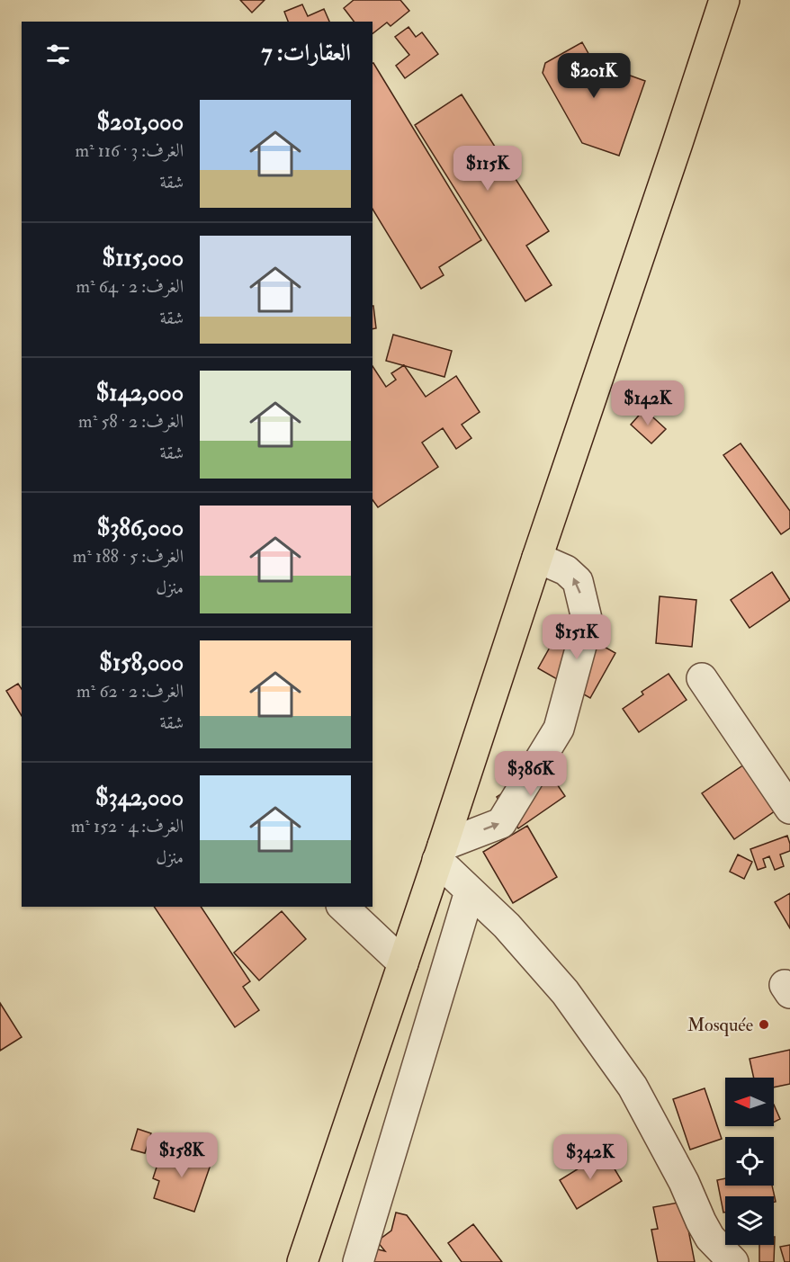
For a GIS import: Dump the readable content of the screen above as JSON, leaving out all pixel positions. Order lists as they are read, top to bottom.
{
  "places": ["Mosquée"],
  "north": "left",
  "page": {
    "heading": "العقارات: 7",
    "price": [
      "$201K",
      "$115K",
      "$142K",
      "$151K",
      "$386K",
      "$158K",
      "$342K"
    ],
    "list": [
      {
        "name": "$201,000",
        "note": "الغرف: 3 · 116 m² · شقة"
      },
      {
        "name": "$115,000",
        "note": "الغرف: 2 · 64 m² · شقة"
      },
      {
        "name": "$142,000",
        "note": "الغرف: 2 · 58 m² · شقة"
      },
      {
        "name": "$386,000",
        "note": "الغرف: 5 · 188 m² · منزل"
      },
      {
        "name": "$158,000",
        "note": "الغرف: 2 · 62 m² · شقة"
      },
      {
        "name": "$342,000",
        "note": "الغرف: 4 · 152 m² · منزل"
      }
    ]
  }
}
